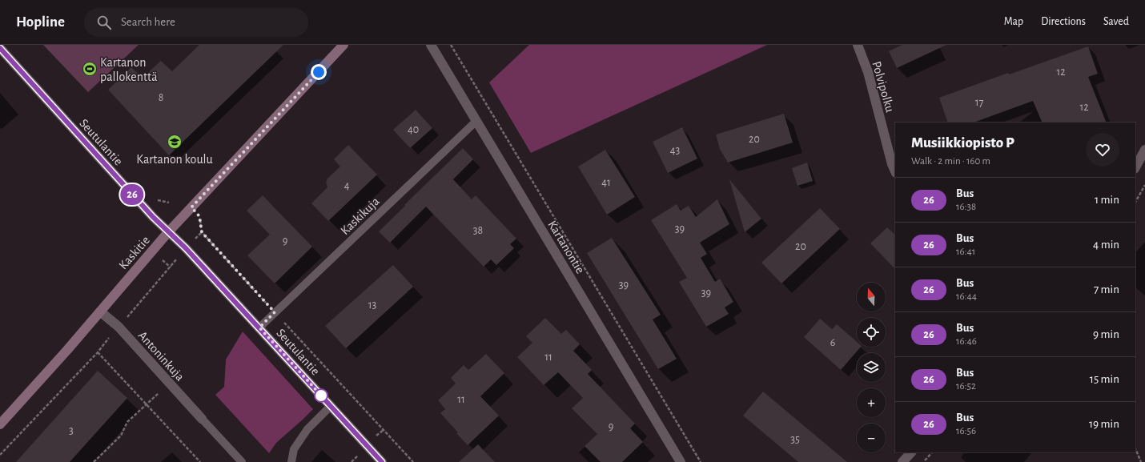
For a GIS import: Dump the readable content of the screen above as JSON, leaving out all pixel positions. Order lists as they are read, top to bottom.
{
  "streets": {
    "street": [
      "Polvipolku",
      "Seutulantie",
      "Kartanontie",
      "Kaskitie",
      "Antoninkuja"
    ],
    "lane": ["Kaskikuja"]
  },
  "crossings": [
    ["Seutulantie", "Kaskikuja"],
    ["Seutulantie", "Kaskitie"],
    ["Kaskikuja", "Kartanontie"],
    ["Kaskitie", "Antoninkuja"]
  ],
  "places": {
    "sports": ["Kartanon pallokenttä"],
    "school or university": ["Kartanon koulu"]
  },
  "lines": ["bus line 26"],
  "house_numbers": [
    "12",
    "8",
    "17",
    "12",
    "40",
    "20",
    "43",
    "41",
    "4",
    "39",
    "38",
    "9",
    "20",
    "39",
    "39",
    "13",
    "6",
    "11",
    "11",
    "9",
    "3",
    "35"
  ],
  "north": "top",
  "page": {
    "header": "Hopline",
    "search": "Search here",
    "nav": ["Map", "Directions", "Saved"],
    "on_map": "26",
    "heading": ["Musiikkiopisto P", "Walk · 2 min · 160 m"],
    "list": [
      {
        "mark": "26",
        "name": "Bus",
        "note": "16:38",
        "value": "1 min"
      },
      {
        "mark": "26",
        "name": "Bus",
        "note": "16:41",
        "value": "4 min"
      },
      {
        "mark": "26",
        "name": "Bus",
        "note": "16:44",
        "value": "7 min"
      },
      {
        "mark": "26",
        "name": "Bus",
        "note": "16:46",
        "value": "9 min"
      },
      {
        "mark": "26",
        "name": "Bus",
        "note": "16:52",
        "value": "15 min"
      },
      {
        "mark": "26",
        "name": "Bus",
        "note": "16:56",
        "value": "19 min"
      }
    ],
    "map_buttons": ["+", "−"]
  }
}
